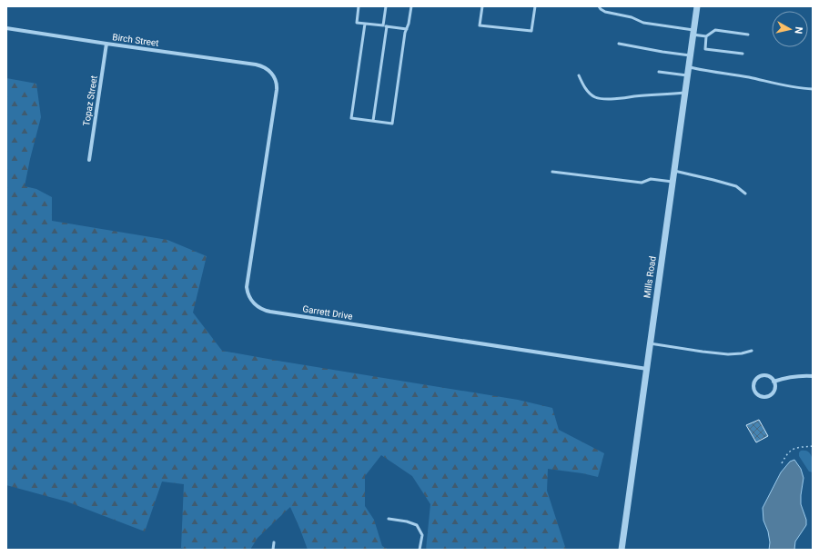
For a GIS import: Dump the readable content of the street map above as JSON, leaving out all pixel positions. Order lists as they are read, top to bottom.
{
  "streets": {
    "street": [
      "Birch Street",
      "Topaz Street",
      "Mills Road",
      "Garrett Drive"
    ]
  },
  "crossings": [
    ["Birch Street", "Topaz Street"],
    ["Birch Street", "Garrett Drive"],
    ["Mills Road", "Garrett Drive"]
  ],
  "north": "right"
}
